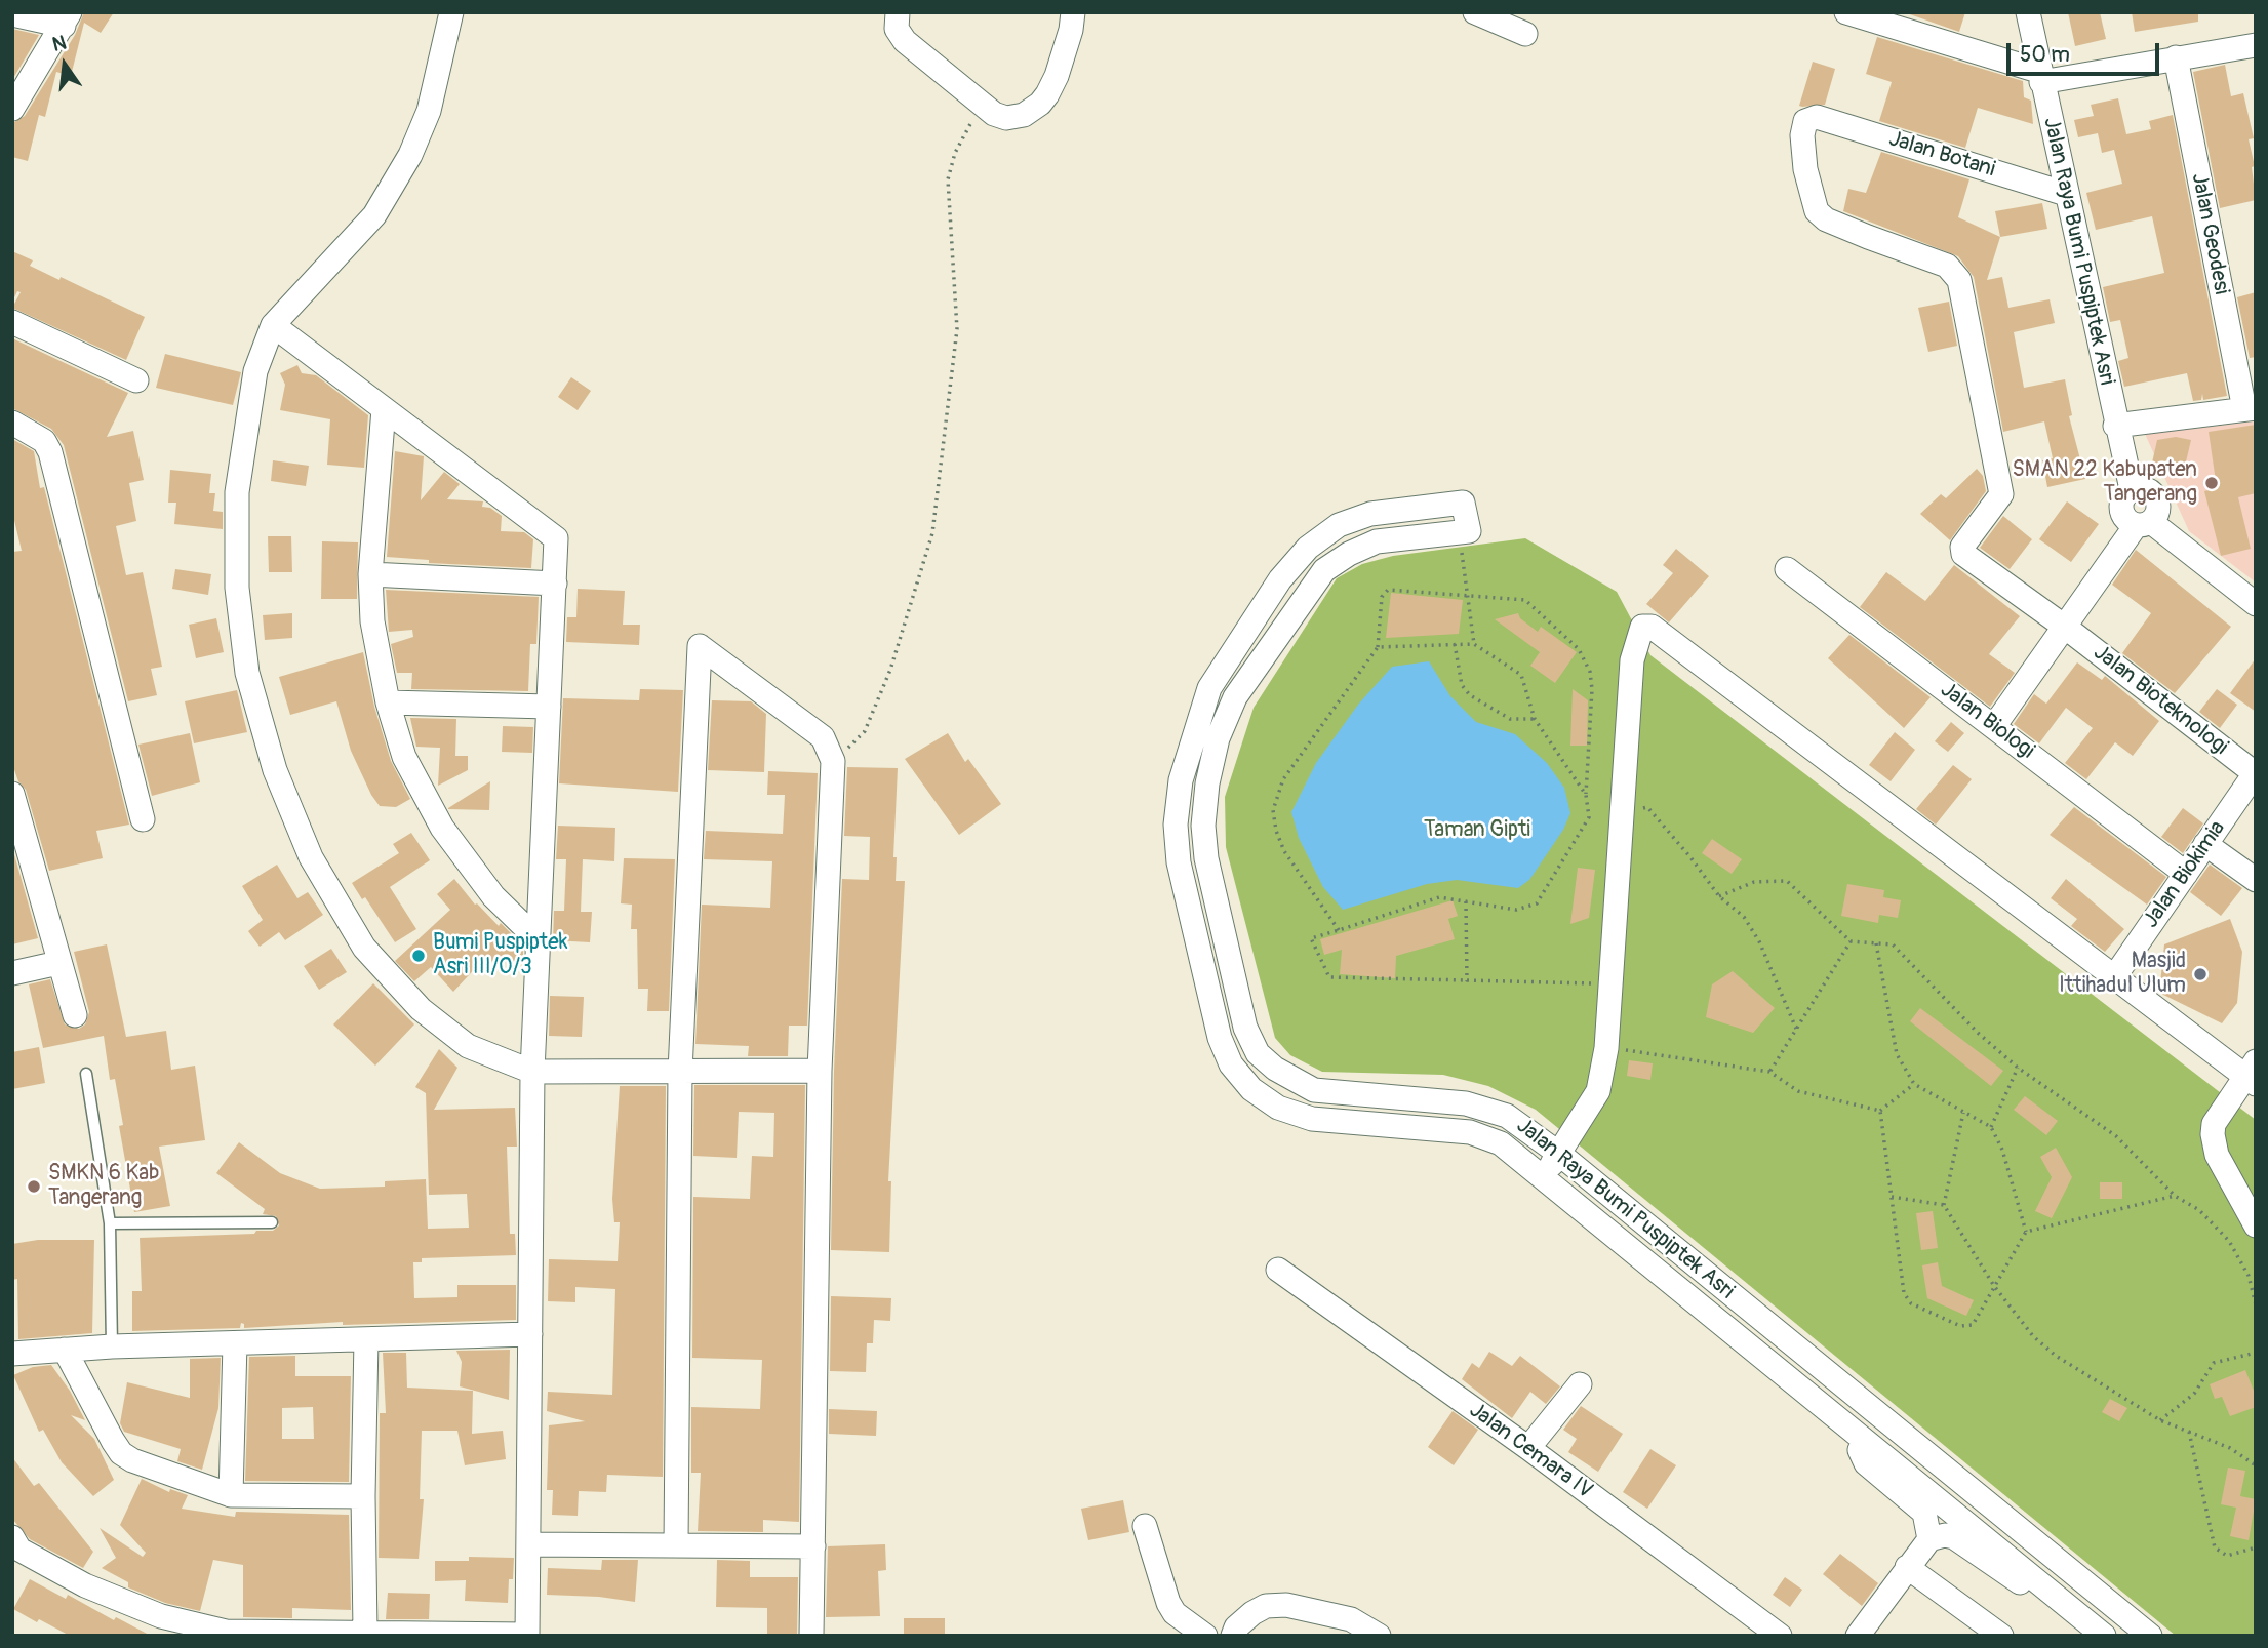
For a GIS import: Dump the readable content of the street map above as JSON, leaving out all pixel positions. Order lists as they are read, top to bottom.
{
  "streets": {
    "street": [
      "Jalan Botani",
      "Jalan Geodesi",
      "Jalan Raya Bumi Puspiptek Asri",
      "Jalan Bioteknologi",
      "Jalan Biologi",
      "Jalan Biokimia",
      "Jalan Cemara IV"
    ]
  },
  "crossings": [
    ["Jalan Botani", "Jalan Raya Bumi Puspiptek Asri"],
    ["Jalan Botani", "Jalan Bioteknologi"],
    ["Jalan Bioteknologi", "Jalan Biokimia"],
    ["Jalan Biologi", "Jalan Biokimia"]
  ],
  "parks": ["Taman Gipti"],
  "places": [
    "SMAN 22 Kabupaten Tangerang",
    "Bumi Puspiptek Asri III/O/3",
    "Masjid Ittihadul Ulum",
    "SMKN 6 Kab Tangerang"
  ],
  "scale_bar": "50 m",
  "north": "top"
}
